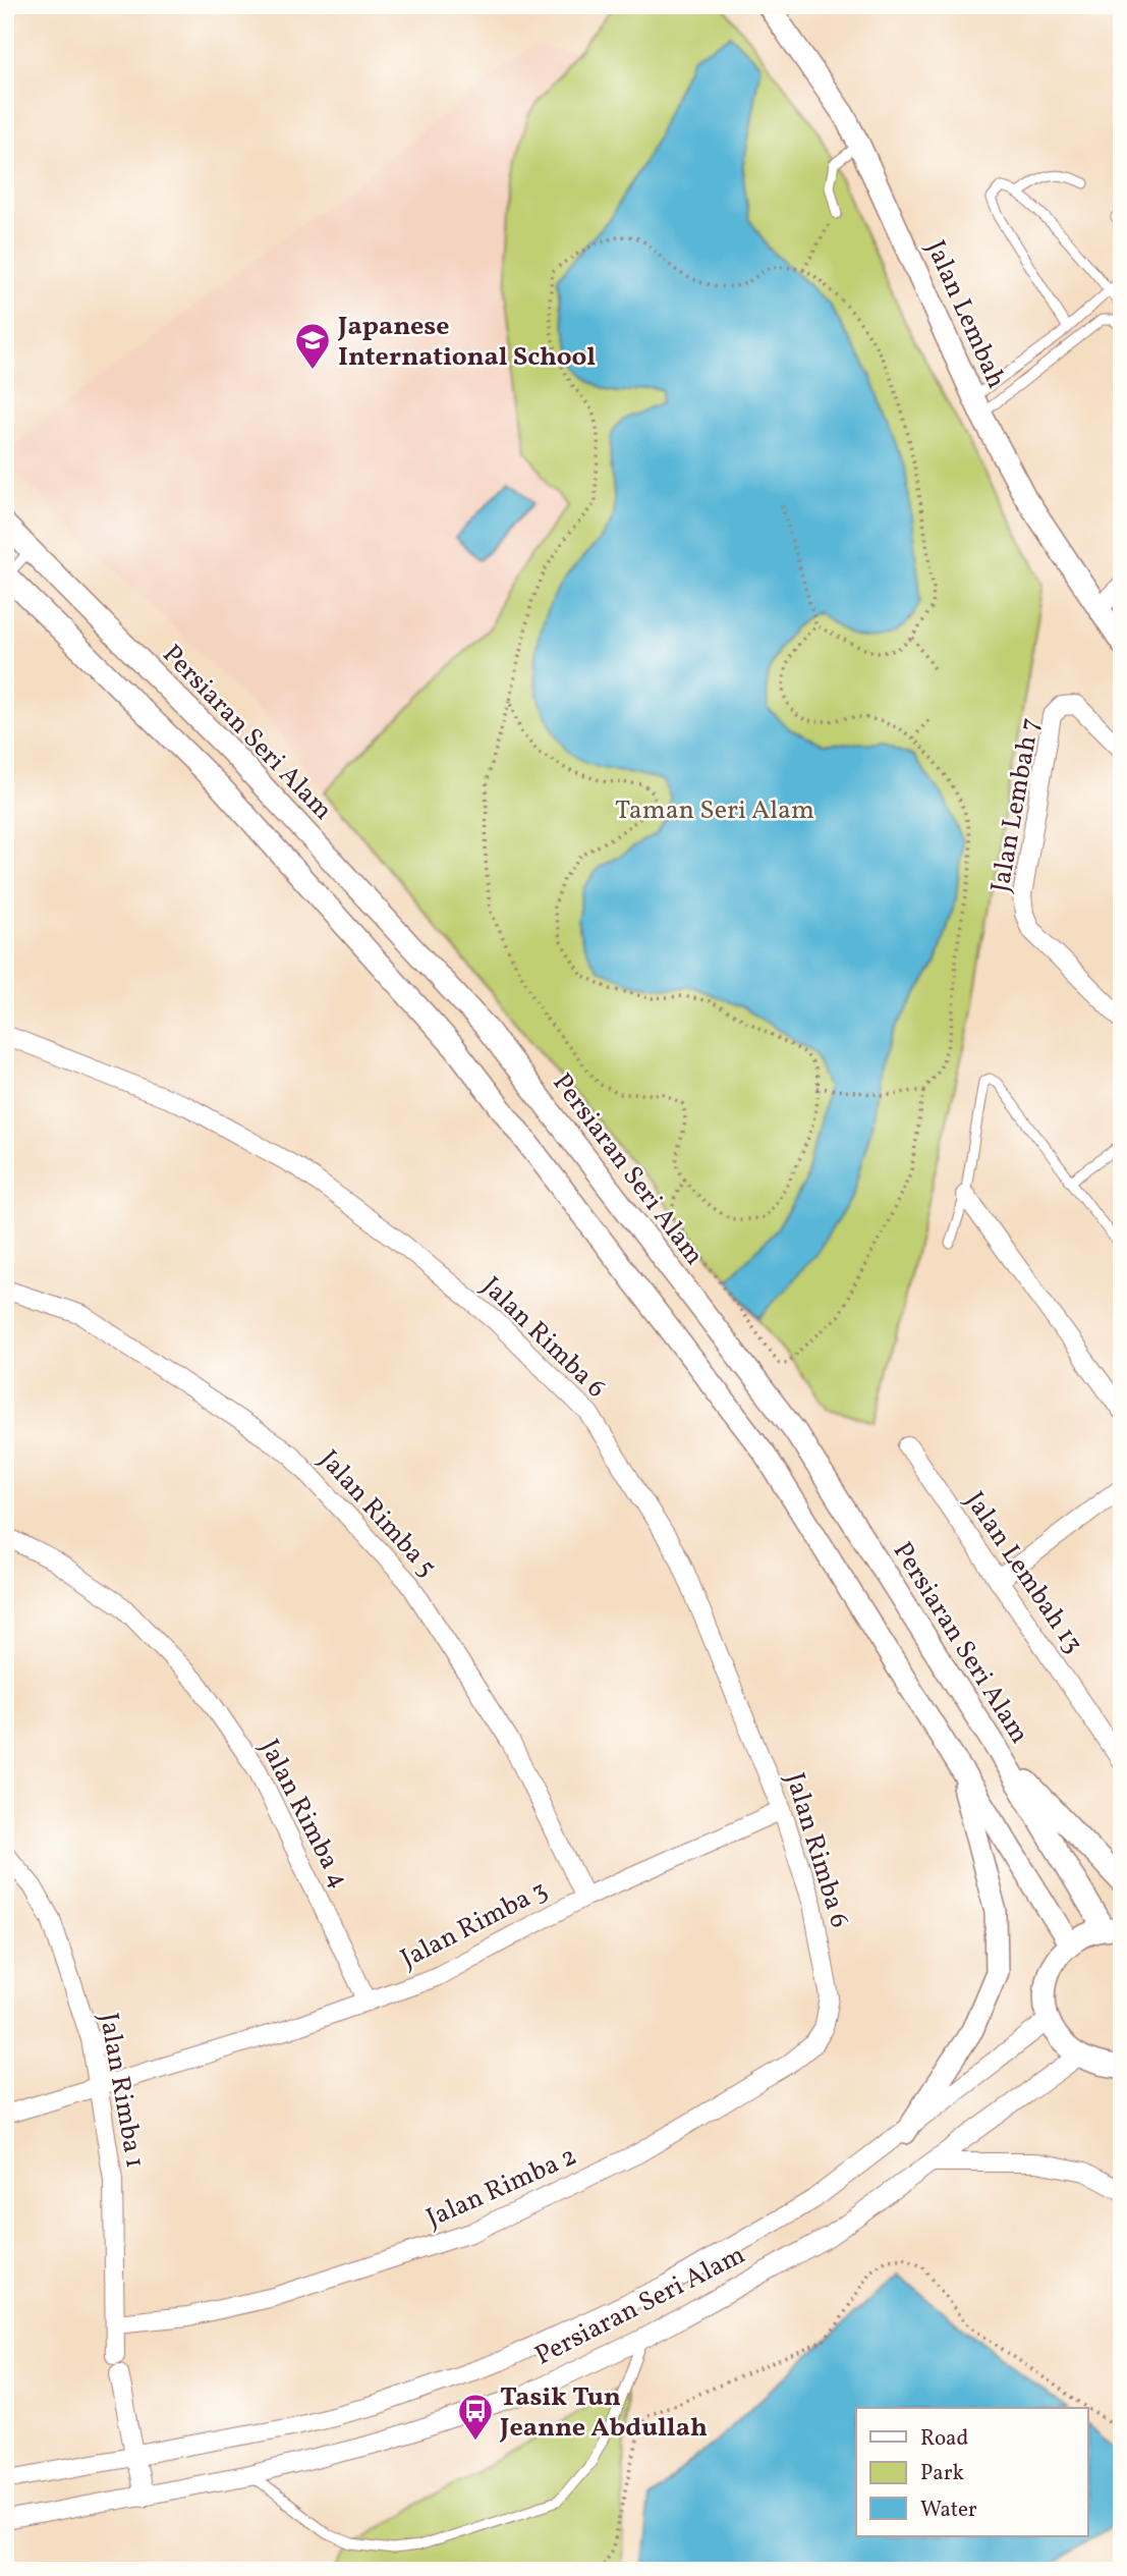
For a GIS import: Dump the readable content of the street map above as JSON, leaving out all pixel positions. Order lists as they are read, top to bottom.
{
  "streets": {
    "street": [
      "Jalan Lembah",
      "Persiaran Seri Alam",
      "Jalan Lembah 7",
      "Jalan Rimba 6",
      "Jalan Rimba 5",
      "Jalan Lembah 13",
      "Jalan Rimba 4",
      "Jalan Rimba 3",
      "Jalan Rimba 1",
      "Jalan Rimba 2"
    ]
  },
  "crossings": [
    ["Jalan Rimba 6", "Jalan Rimba 3"],
    ["Jalan Rimba 6", "Jalan Rimba 2"],
    ["Jalan Rimba 5", "Jalan Rimba 3"],
    ["Jalan Rimba 4", "Jalan Rimba 3"],
    ["Jalan Rimba 3", "Jalan Rimba 1"],
    ["Jalan Rimba 1", "Jalan Rimba 2"]
  ],
  "parks": ["Taman Seri Alam"],
  "places": {
    "school or university": ["Japanese International School"],
    "bus stop": ["Tasik Tun Jeanne Abdullah"]
  },
  "legend": ["Road", "Park", "Water"]
}
